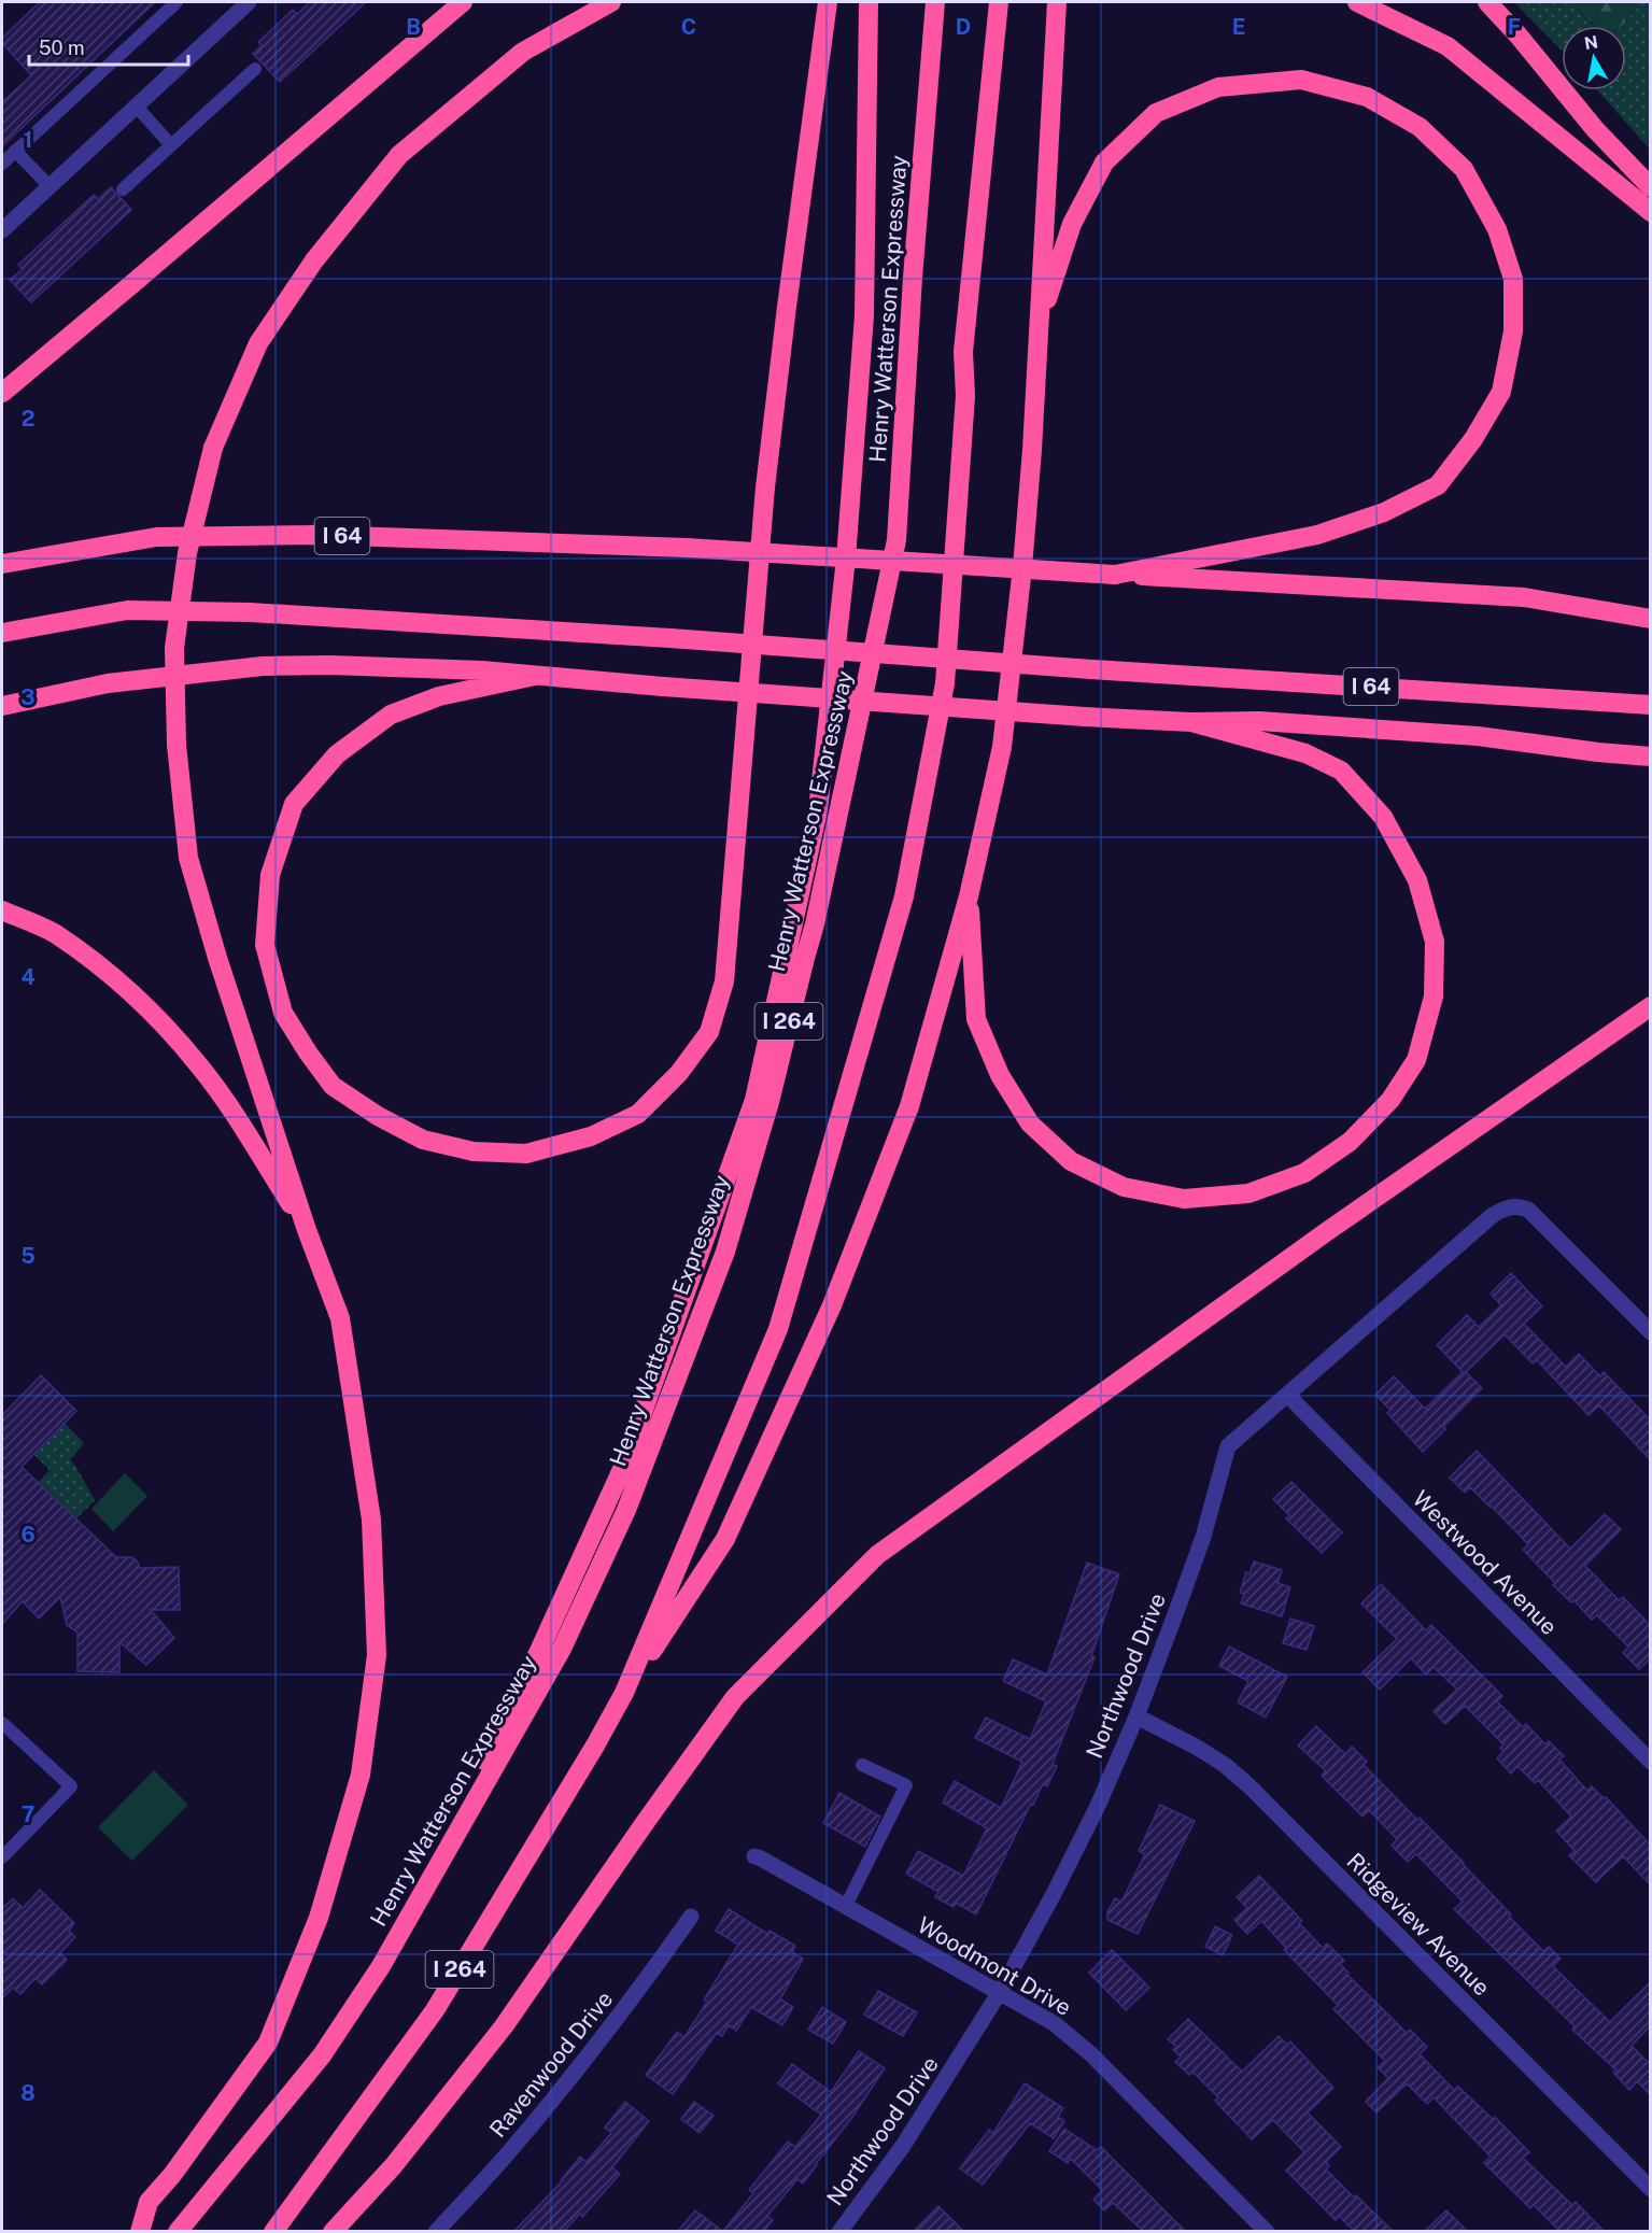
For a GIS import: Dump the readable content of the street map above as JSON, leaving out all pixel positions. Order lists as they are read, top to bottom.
{
  "streets": {
    "highway": ["Henry Watterson Expressway", "I 64", "I 264"],
    "street": [
      "Westwood Avenue",
      "Northwood Drive",
      "Ridgeview Avenue",
      "Woodmont Drive",
      "Ravenwood Drive"
    ]
  },
  "crossings": [
    ["Westwood Avenue", "Northwood Drive"],
    ["Northwood Drive", "Ridgeview Avenue"],
    ["Northwood Drive", "Woodmont Drive"]
  ],
  "scale_bar": "50 m",
  "north": "top",
  "grid": {
    "columns": [
      "B",
      "C",
      "D",
      "E",
      "F"
    ],
    "rows": [
      "1",
      "2",
      "3",
      "4",
      "5",
      "6",
      "7",
      "8"
    ]
  }
}
